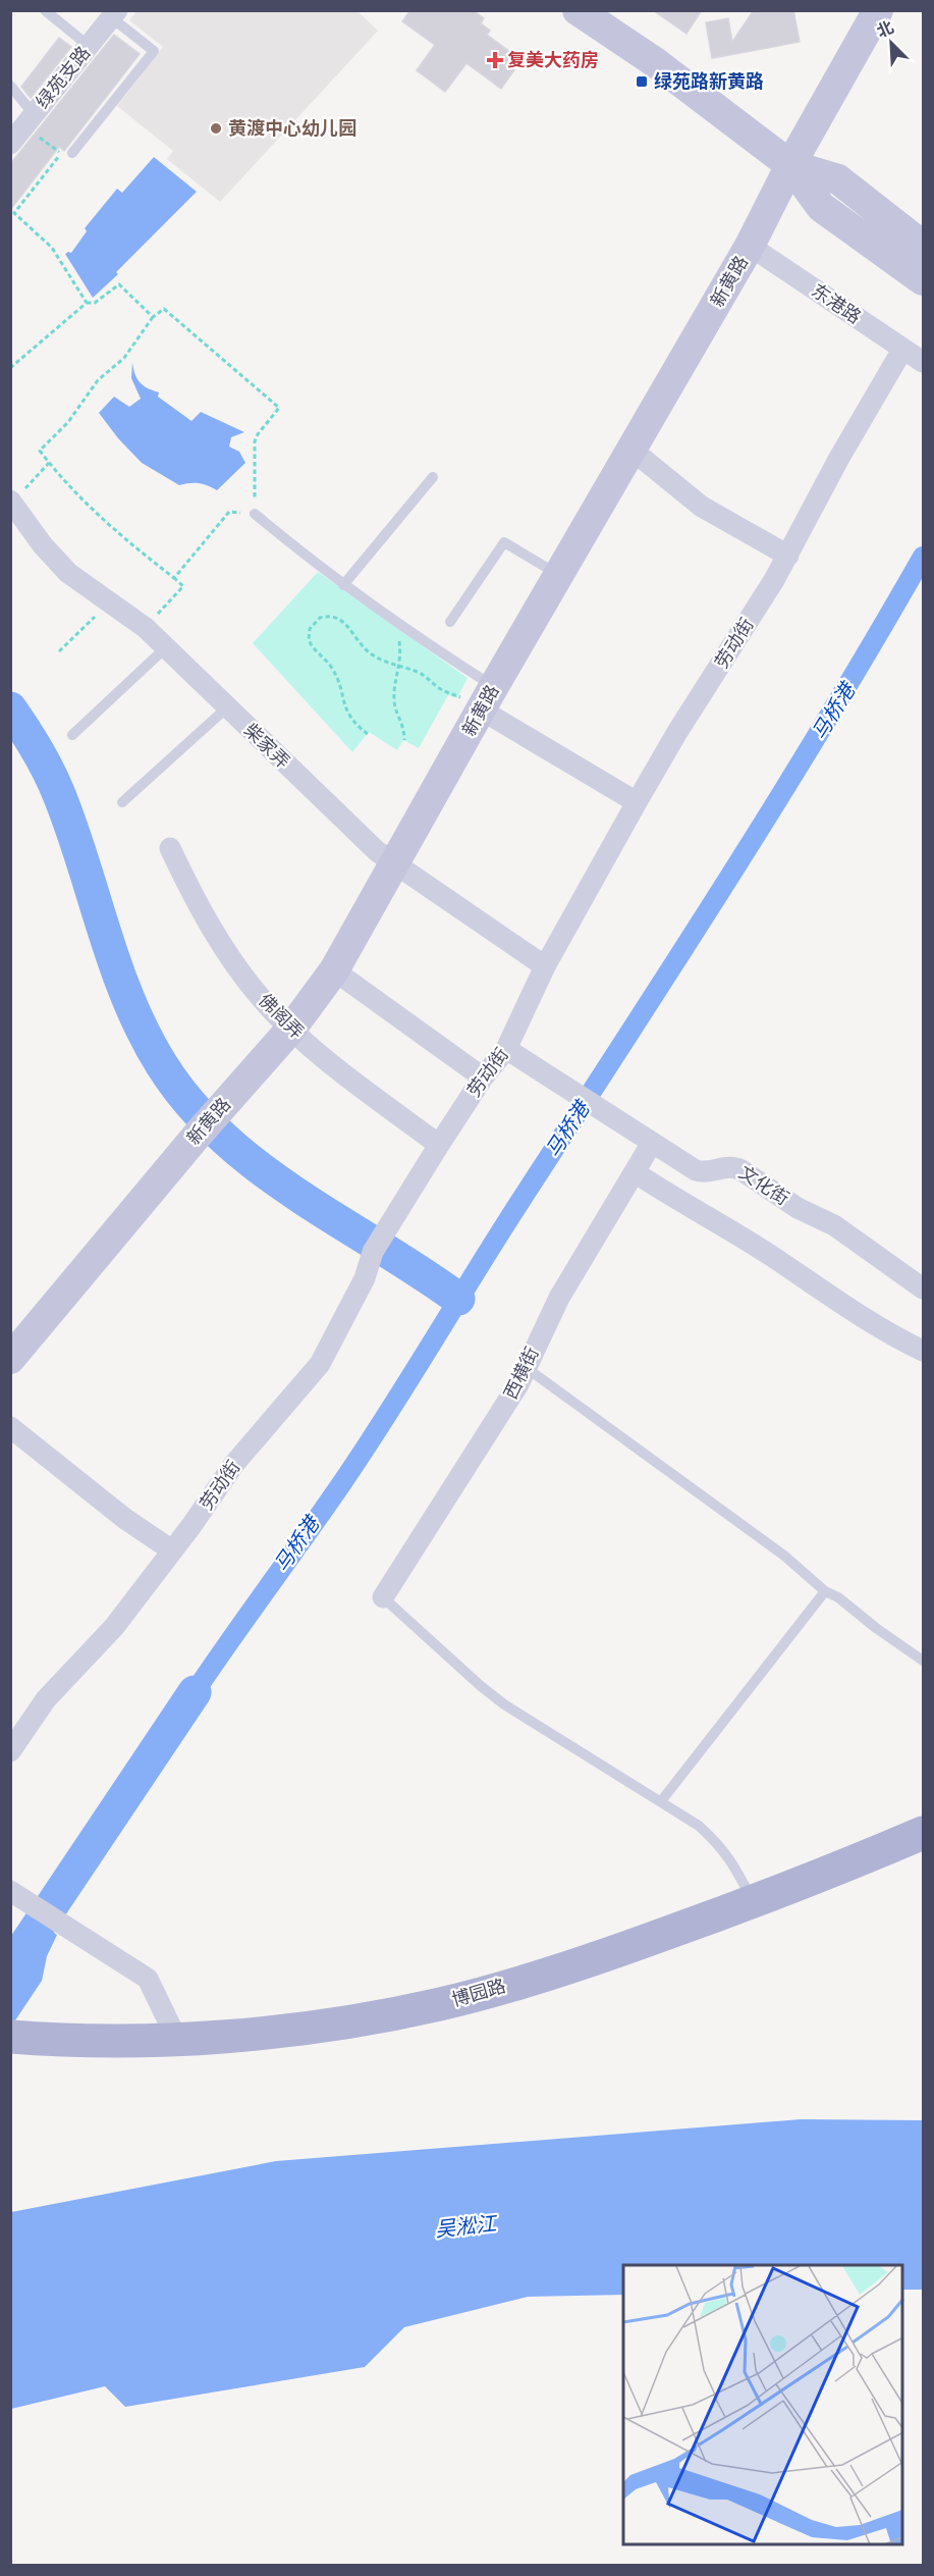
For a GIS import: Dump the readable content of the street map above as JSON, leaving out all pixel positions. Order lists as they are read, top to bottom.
{
  "streets": {
    "main road": ["博园路"],
    "street": [
      "绿苑支路",
      "新黄路",
      "东港路",
      "劳动街",
      "柴家弄",
      "佛阁弄",
      "文化街",
      "西横街"
    ]
  },
  "crossings": [
    ["新黄路", "东港路"],
    ["新黄路", "柴家弄"],
    ["新黄路", "佛阁弄"],
    ["东港路", "劳动街"],
    ["劳动街", "柴家弄"],
    ["劳动街", "佛阁弄"],
    ["劳动街", "文化街"],
    ["文化街", "西横街"]
  ],
  "water": ["马桥港", "吴淞江"],
  "places": {
    "health": ["复美大药房"],
    "transit": ["绿苑路新黄路"],
    "other": ["黄渡中心幼儿园"]
  },
  "north": "top left"
}
